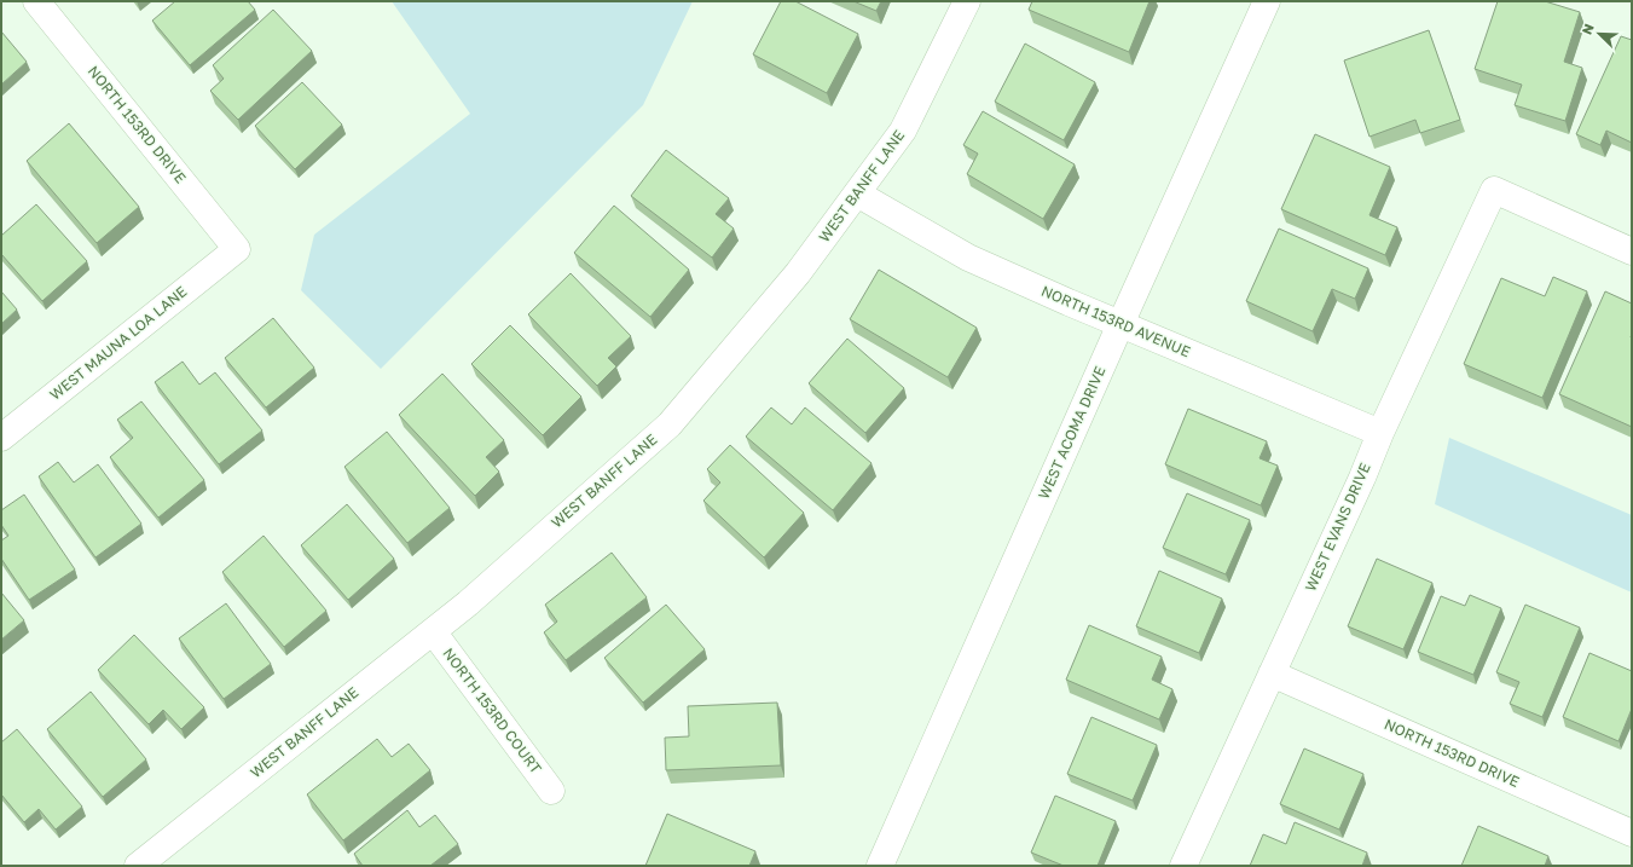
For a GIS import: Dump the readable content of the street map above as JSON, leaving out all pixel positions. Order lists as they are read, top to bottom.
{
  "streets": {
    "street": [
      "NORTH 153RD DRIVE",
      "WEST BANFF LANE",
      "NORTH 153RD AVENUE",
      "WEST MAUNA LOA LANE",
      "WEST ACOMA DRIVE",
      "WEST EVANS DRIVE",
      "NORTH 153RD COURT"
    ]
  },
  "crossings": [
    ["NORTH 153RD DRIVE", "WEST MAUNA LOA LANE"],
    ["NORTH 153RD DRIVE", "WEST EVANS DRIVE"],
    ["WEST BANFF LANE", "NORTH 153RD AVENUE"],
    ["WEST BANFF LANE", "NORTH 153RD COURT"],
    ["NORTH 153RD AVENUE", "WEST ACOMA DRIVE"],
    ["NORTH 153RD AVENUE", "WEST EVANS DRIVE"]
  ],
  "north": "top left"
}
